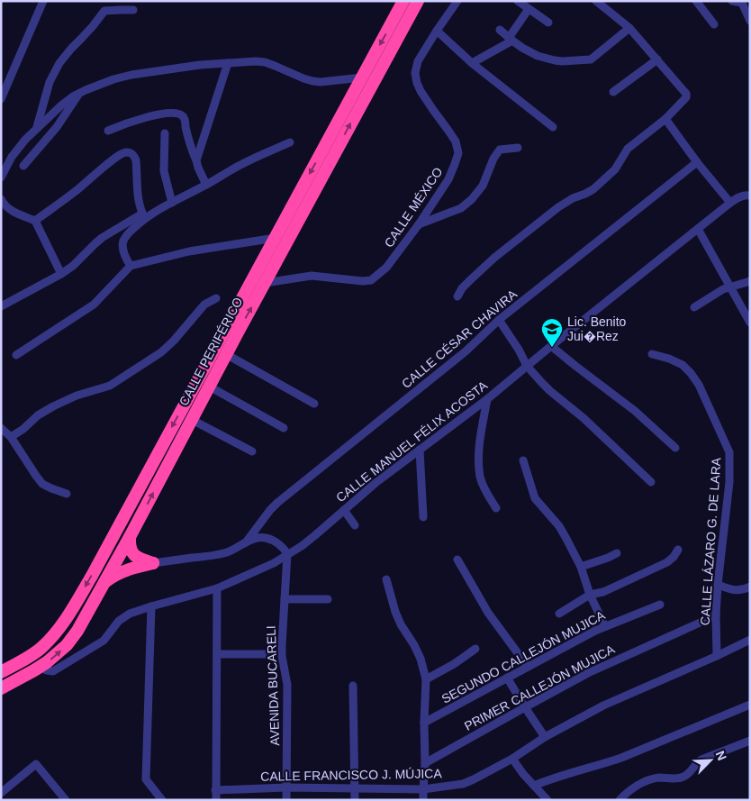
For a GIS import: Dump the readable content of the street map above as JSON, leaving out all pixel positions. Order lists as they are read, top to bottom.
{
  "streets": {
    "highway": ["CALLE PERIFÉRICO"],
    "street": [
      "CALLE MÉXICO",
      "CALLE CÉSAR CHAVIRA",
      "CALLE MANUEL FÉLIX ACOSTA",
      "CALLE LÁZARO G. DE LARA",
      "SEGUNDO CALLEJÓN MUJICA",
      "AVENIDA BUCARELI",
      "PRIMER CALLEJÓN MUJICA",
      "CALLE FRANCISCO J. MÚJICA"
    ]
  },
  "crossings": [
    ["CALLE MÉXICO", "CALLE PERIFÉRICO"],
    ["CALLE PERIFÉRICO", "CALLE MANUEL FÉLIX ACOSTA"],
    ["CALLE MANUEL FÉLIX ACOSTA", "AVENIDA BUCARELI"],
    ["CALLE LÁZARO G. DE LARA", "PRIMER CALLEJÓN MUJICA"],
    ["CALLE LÁZARO G. DE LARA", "CALLE FRANCISCO J. MÚJICA"],
    ["AVENIDA BUCARELI", "CALLE FRANCISCO J. MÚJICA"]
  ],
  "places": {
    "school or university": ["Lic. Benito Jui�Rez"]
  },
  "north": "top right"
}
